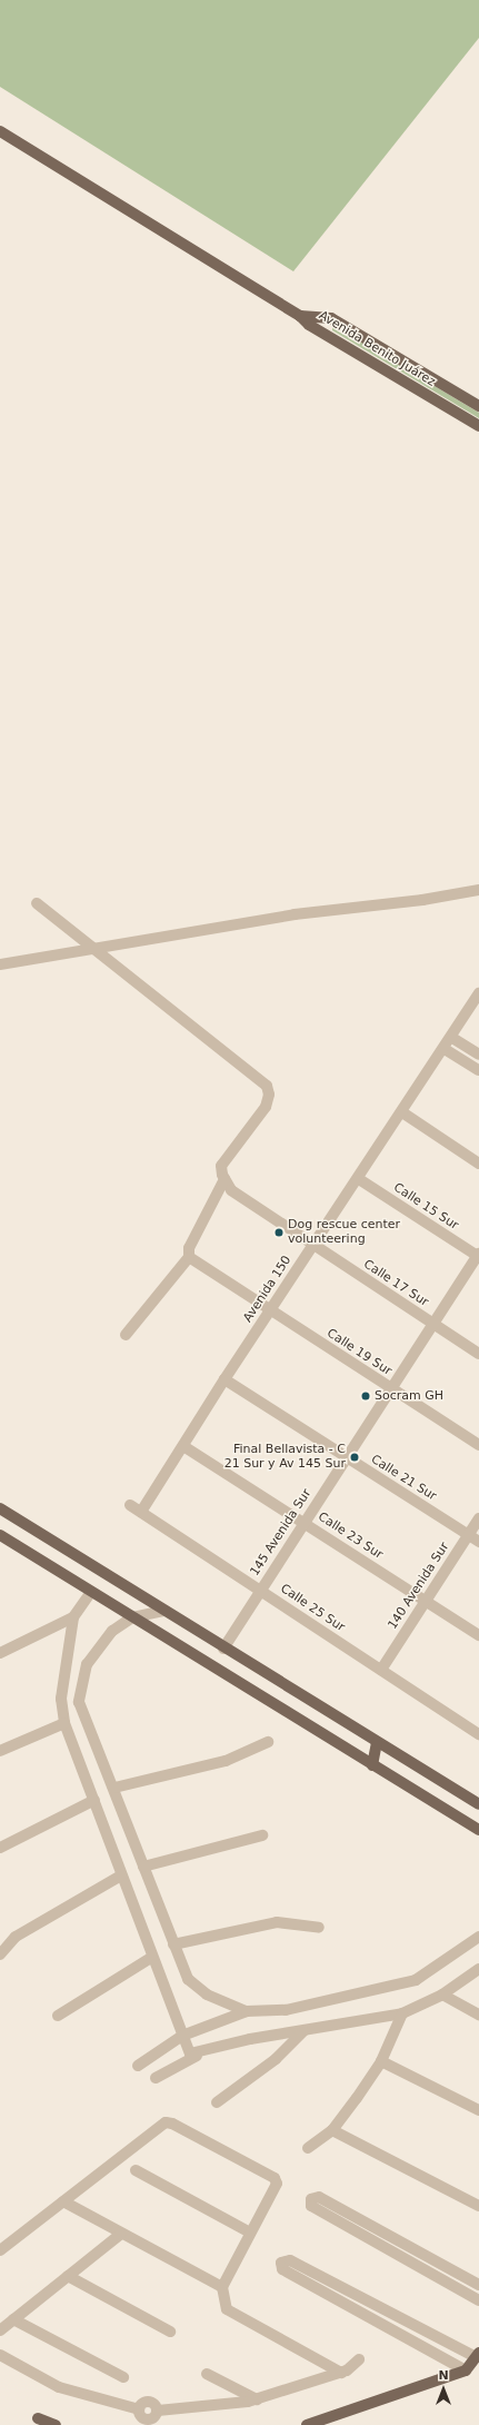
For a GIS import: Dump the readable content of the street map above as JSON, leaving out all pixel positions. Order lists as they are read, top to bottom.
{
  "streets": {
    "main road": ["Avenida Benito Juárez"],
    "street": [
      "Calle 15 Sur",
      "Calle 17 Sur",
      "Avenida 150",
      "Calle 19 Sur",
      "Calle 21 Sur",
      "145 Avenida Sur",
      "Calle 23 Sur",
      "140 Avenida Sur",
      "Calle 25 Sur"
    ]
  },
  "crossings": [
    ["Calle 15 Sur", "Avenida 150"],
    ["Calle 15 Sur", "145 Avenida Sur"],
    ["Calle 17 Sur", "Avenida 150"],
    ["Calle 17 Sur", "145 Avenida Sur"],
    ["Avenida 150", "Calle 19 Sur"],
    ["Avenida 150", "Calle 21 Sur"],
    ["Avenida 150", "Calle 23 Sur"],
    ["Avenida 150", "Calle 25 Sur"],
    ["Calle 19 Sur", "145 Avenida Sur"],
    ["Calle 21 Sur", "145 Avenida Sur"],
    ["Calle 21 Sur", "140 Avenida Sur"],
    ["145 Avenida Sur", "Calle 23 Sur"],
    ["145 Avenida Sur", "Calle 25 Sur"],
    ["Calle 23 Sur", "140 Avenida Sur"],
    ["140 Avenida Sur", "Calle 25 Sur"]
  ],
  "places": ["Dog rescue center volunteering", "Socram GH", "Final Bellavista - C 21 Sur y Av 145 Sur"],
  "north": "top"
}
